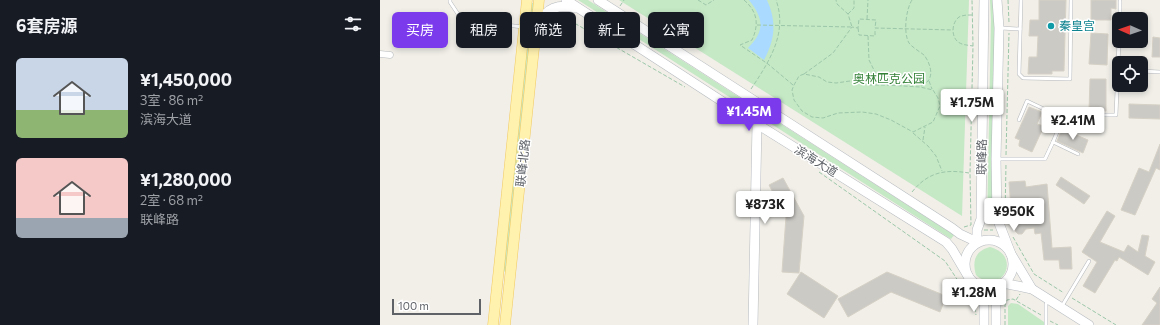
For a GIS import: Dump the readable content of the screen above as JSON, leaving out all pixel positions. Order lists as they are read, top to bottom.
{
  "streets": {
    "main road": ["联峰路", "滨海大道", "联峰北路"]
  },
  "crossings": [
    ["联峰路", "滨海大道"]
  ],
  "parks": ["奥林匹克公园"],
  "places": ["秦皇宫"],
  "scale_bar": "100 m",
  "north": "left",
  "page": {
    "heading": "6套房源",
    "chip": [
      "买房",
      "租房",
      "筛选",
      "新上",
      "公寓"
    ],
    "list": [
      {
        "name": "¥1,450,000",
        "note": "3室 · 86 m² · 滨海大道"
      },
      {
        "name": "¥1,280,000",
        "note": "2室 · 68 m² · 联峰路"
      }
    ],
    "price": [
      "¥1.75M",
      "¥1.45M",
      "¥2.41M",
      "¥873K",
      "¥950K",
      "¥1.28M"
    ],
    "scale": "100 m"
  }
}
